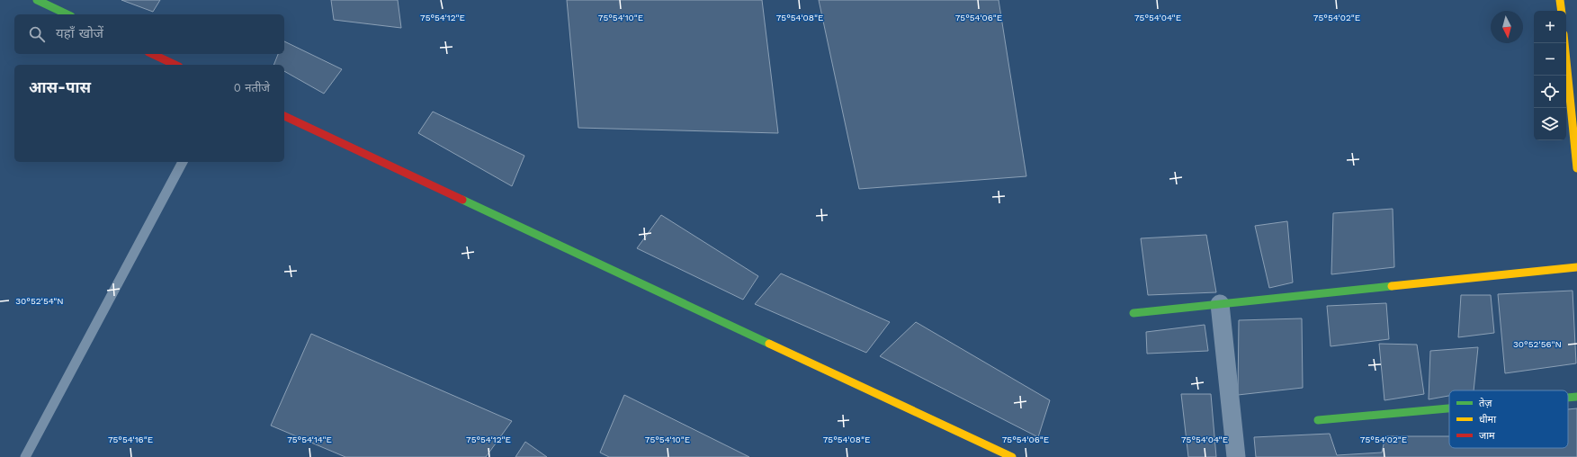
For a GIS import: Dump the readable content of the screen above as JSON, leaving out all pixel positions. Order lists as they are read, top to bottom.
{
  "legend": ["तेज़", "धीमा", "जाम"],
  "north": "bottom",
  "page": {
    "map_buttons": ["+", "−"],
    "search": "यहाँ खोजें",
    "heading": ["आस-पास", "0 नतीजे"]
  },
  "coordinates": [
    "75°54'12\"E",
    "75°54'10\"E",
    "75°54'08\"E",
    "75°54'06\"E",
    "75°54'04\"E",
    "75°54'02\"E",
    "30°52'54\"N",
    "30°52'56\"N",
    "75°54'16\"E",
    "75°54'14\"E"
  ]
}
